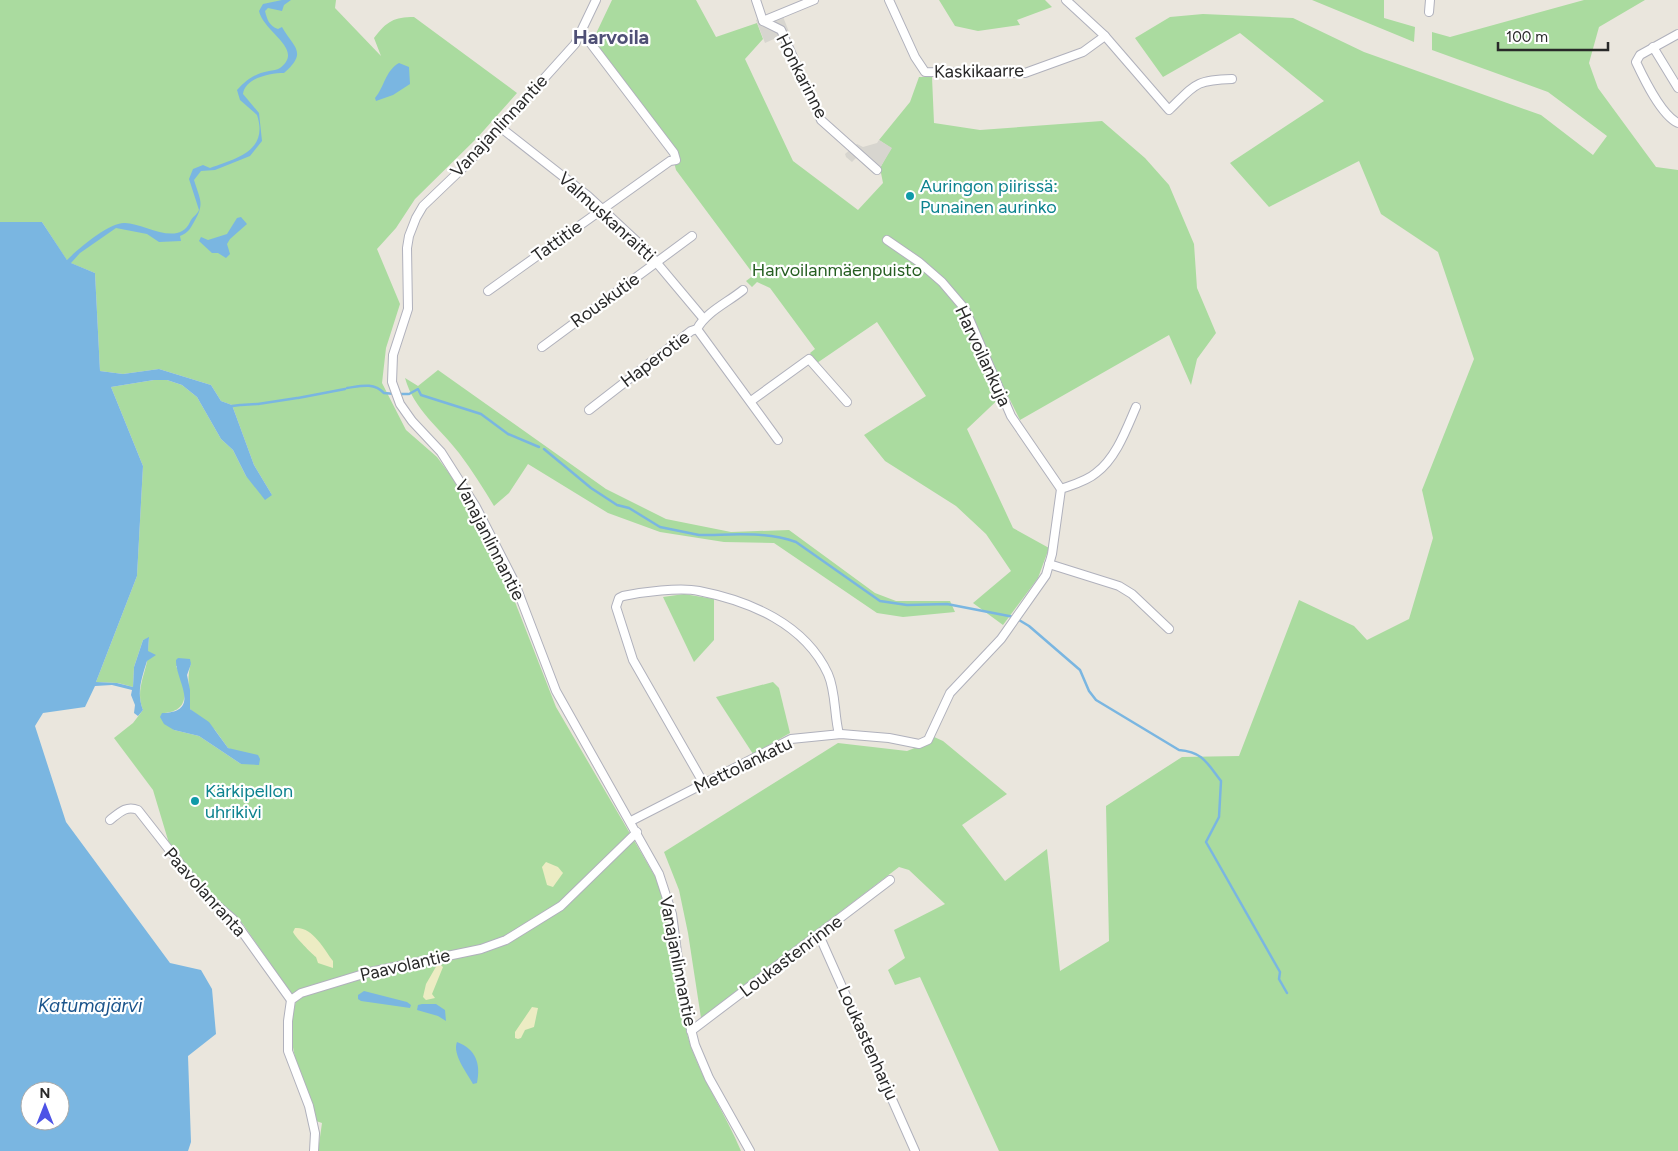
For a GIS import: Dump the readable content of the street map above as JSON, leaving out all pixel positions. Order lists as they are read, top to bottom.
{
  "streets": {
    "street": [
      "Kaskikaarre",
      "Honkarinne",
      "Vanajanlinnantie",
      "Valmuskanraitti",
      "Tattitie",
      "Rouskutie",
      "Harvoilankuja",
      "Haperotie",
      "Mettolankatu",
      "Paavolanranta",
      "Loukastenrinne",
      "Paavolantie",
      "Loukastenharju"
    ]
  },
  "crossings": [
    ["Vanajanlinnantie", "Valmuskanraitti"],
    ["Vanajanlinnantie", "Tattitie"],
    ["Vanajanlinnantie", "Mettolankatu"],
    ["Vanajanlinnantie", "Loukastenrinne"],
    ["Vanajanlinnantie", "Paavolantie"],
    ["Valmuskanraitti", "Tattitie"],
    ["Valmuskanraitti", "Rouskutie"],
    ["Valmuskanraitti", "Haperotie"],
    ["Paavolanranta", "Paavolantie"],
    ["Loukastenrinne", "Loukastenharju"]
  ],
  "districts": ["Harvoila"],
  "water": ["Katumajärvi"],
  "parks": ["Harvoilanmäenpuisto"],
  "places": ["Auringon piirissä: Punainen aurinko", "Kärkipellon uhrikivi"],
  "scale_bar": "100 m",
  "north": "top"
}
